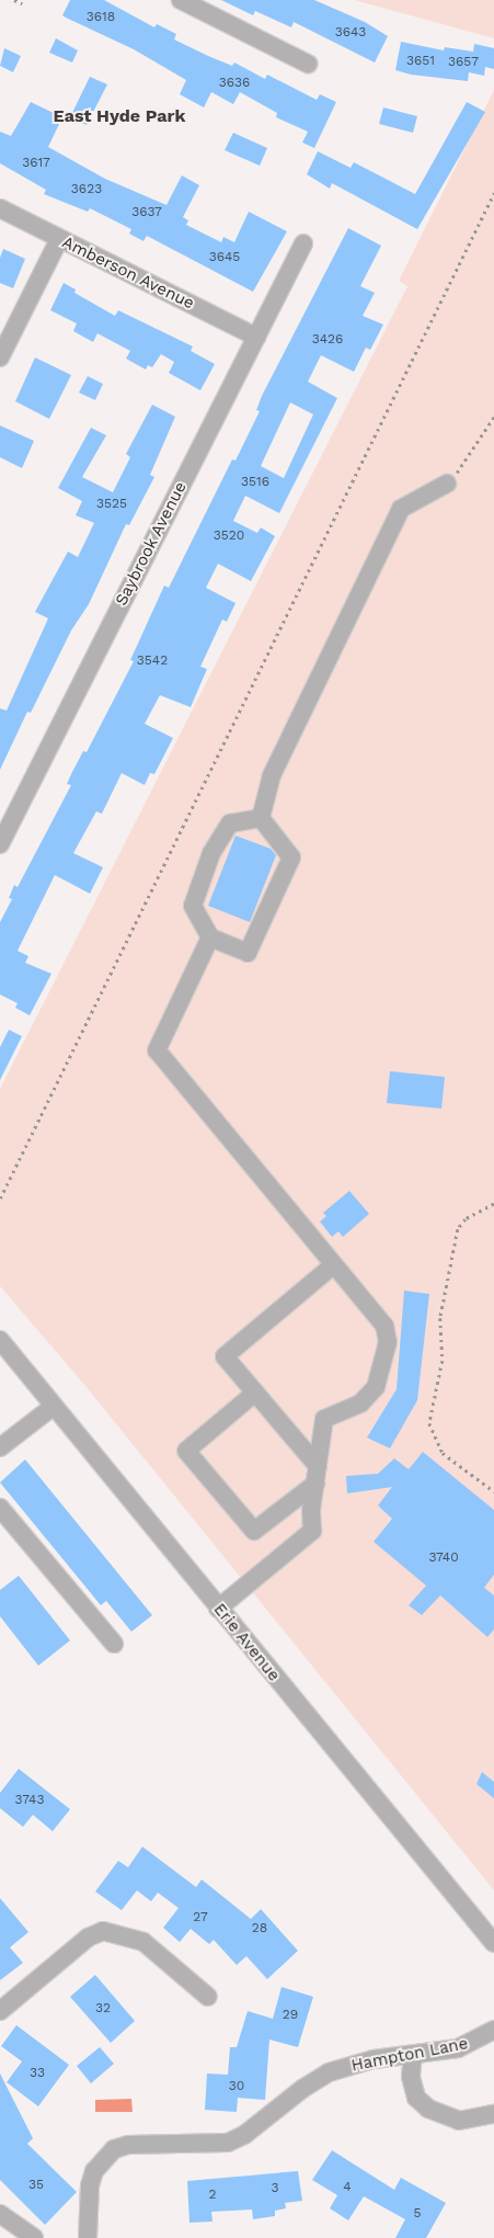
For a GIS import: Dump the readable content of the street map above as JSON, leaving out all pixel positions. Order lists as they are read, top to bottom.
{
  "streets": {
    "street": [
      "Amberson Avenue",
      "Saybrook Avenue",
      "Erie Avenue",
      "Hampton Lane"
    ]
  },
  "crossings": [
    ["Amberson Avenue", "Saybrook Avenue"]
  ],
  "districts": ["East Hyde Park"],
  "house_numbers": [
    "3618",
    "3643",
    "3651",
    "3657",
    "3636",
    "3617",
    "3623",
    "3637",
    "3645",
    "3426",
    "3516",
    "3525",
    "3520",
    "3542",
    "3740",
    "3743",
    "27",
    "28",
    "32",
    "29",
    "33",
    "30",
    "35",
    "4",
    "3",
    "2",
    "5"
  ]
}
